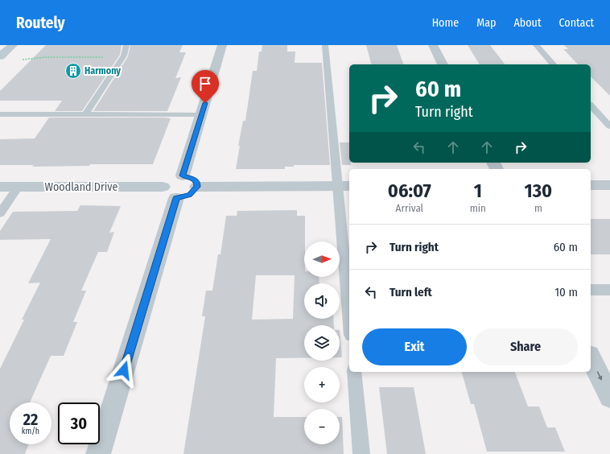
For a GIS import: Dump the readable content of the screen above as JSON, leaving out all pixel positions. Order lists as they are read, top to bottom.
{
  "streets": {
    "street": ["Woodland Drive"]
  },
  "places": {
    "building": ["Harmony"]
  },
  "north": "right",
  "page": {
    "header": "Routely",
    "nav": [
      "Home",
      "Map",
      "About",
      "Contact"
    ],
    "turn": ["60 m", "Turn right"],
    "eta": [
      "06:07",
      "Arrival",
      "1",
      "min",
      "130",
      "m"
    ],
    "list": [
      {
        "name": "Turn right",
        "value": "60 m"
      },
      {
        "name": "Turn left",
        "value": "10 m"
      }
    ],
    "map_buttons": ["+", "−"],
    "buttons": ["Exit", "Share"],
    "speed": "22 km/h",
    "limit": "30"
  }
}
